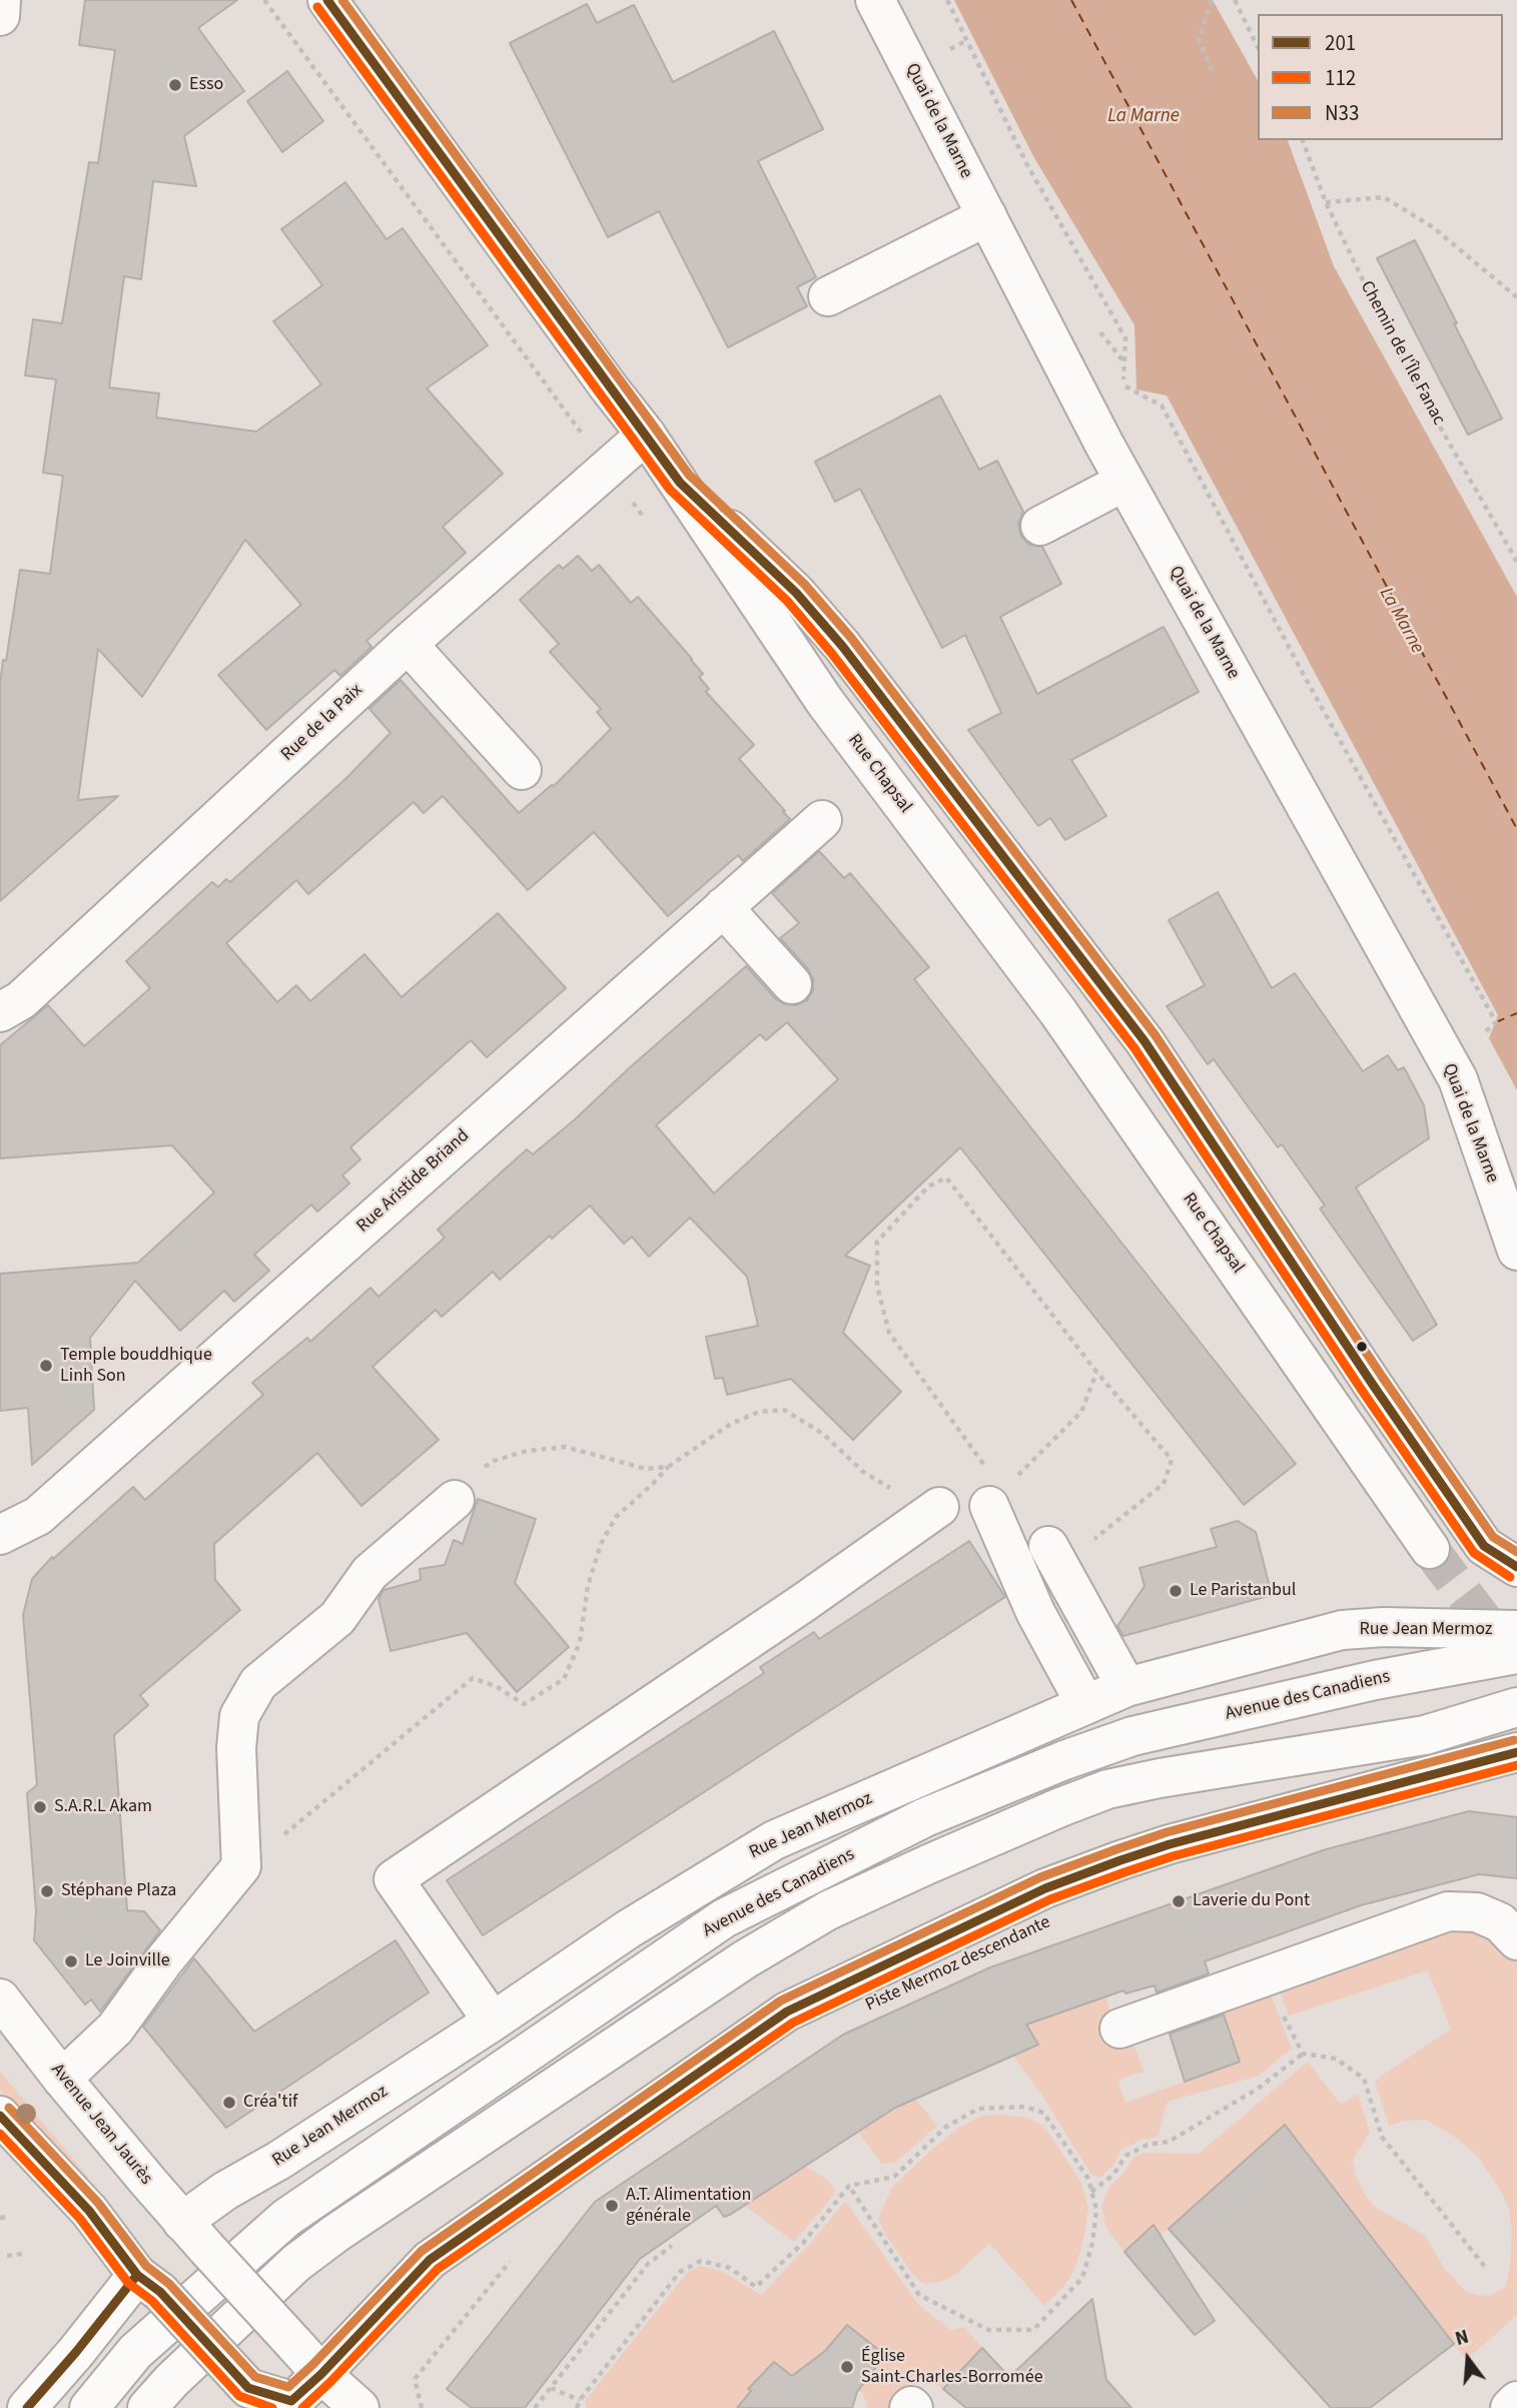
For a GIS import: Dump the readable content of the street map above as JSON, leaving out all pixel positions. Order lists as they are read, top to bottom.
{
  "streets": {
    "main road": [
      "Quai de la Marne",
      "Rue de la Paix",
      "Rue Chapsal",
      "Rue Aristide Briand",
      "Rue Jean Mermoz",
      "Avenue des Canadiens",
      "Avenue Jean Jaurès"
    ],
    "path": ["Chemin de l'Île Fanac"]
  },
  "crossings": [
    ["Rue de la Paix", "Rue Chapsal"],
    ["Rue Jean Mermoz", "Avenue Jean Jaurès"]
  ],
  "water": ["La Marne"],
  "places": [
    "Esso",
    "Temple bouddhique Linh Son",
    "Le Paristanbul",
    "S.A.R.L Akam",
    "Stéphane Plaza",
    "Laverie du Pont",
    "Le Joinville",
    "Créa'tif",
    "A.T. Alimentation générale",
    "Église Saint-Charles-Borromée"
  ],
  "lines": ["transit line 201", "transit line N33", "transit line 112"],
  "legend": ["201", "112", "N33"],
  "north": "top"
}
